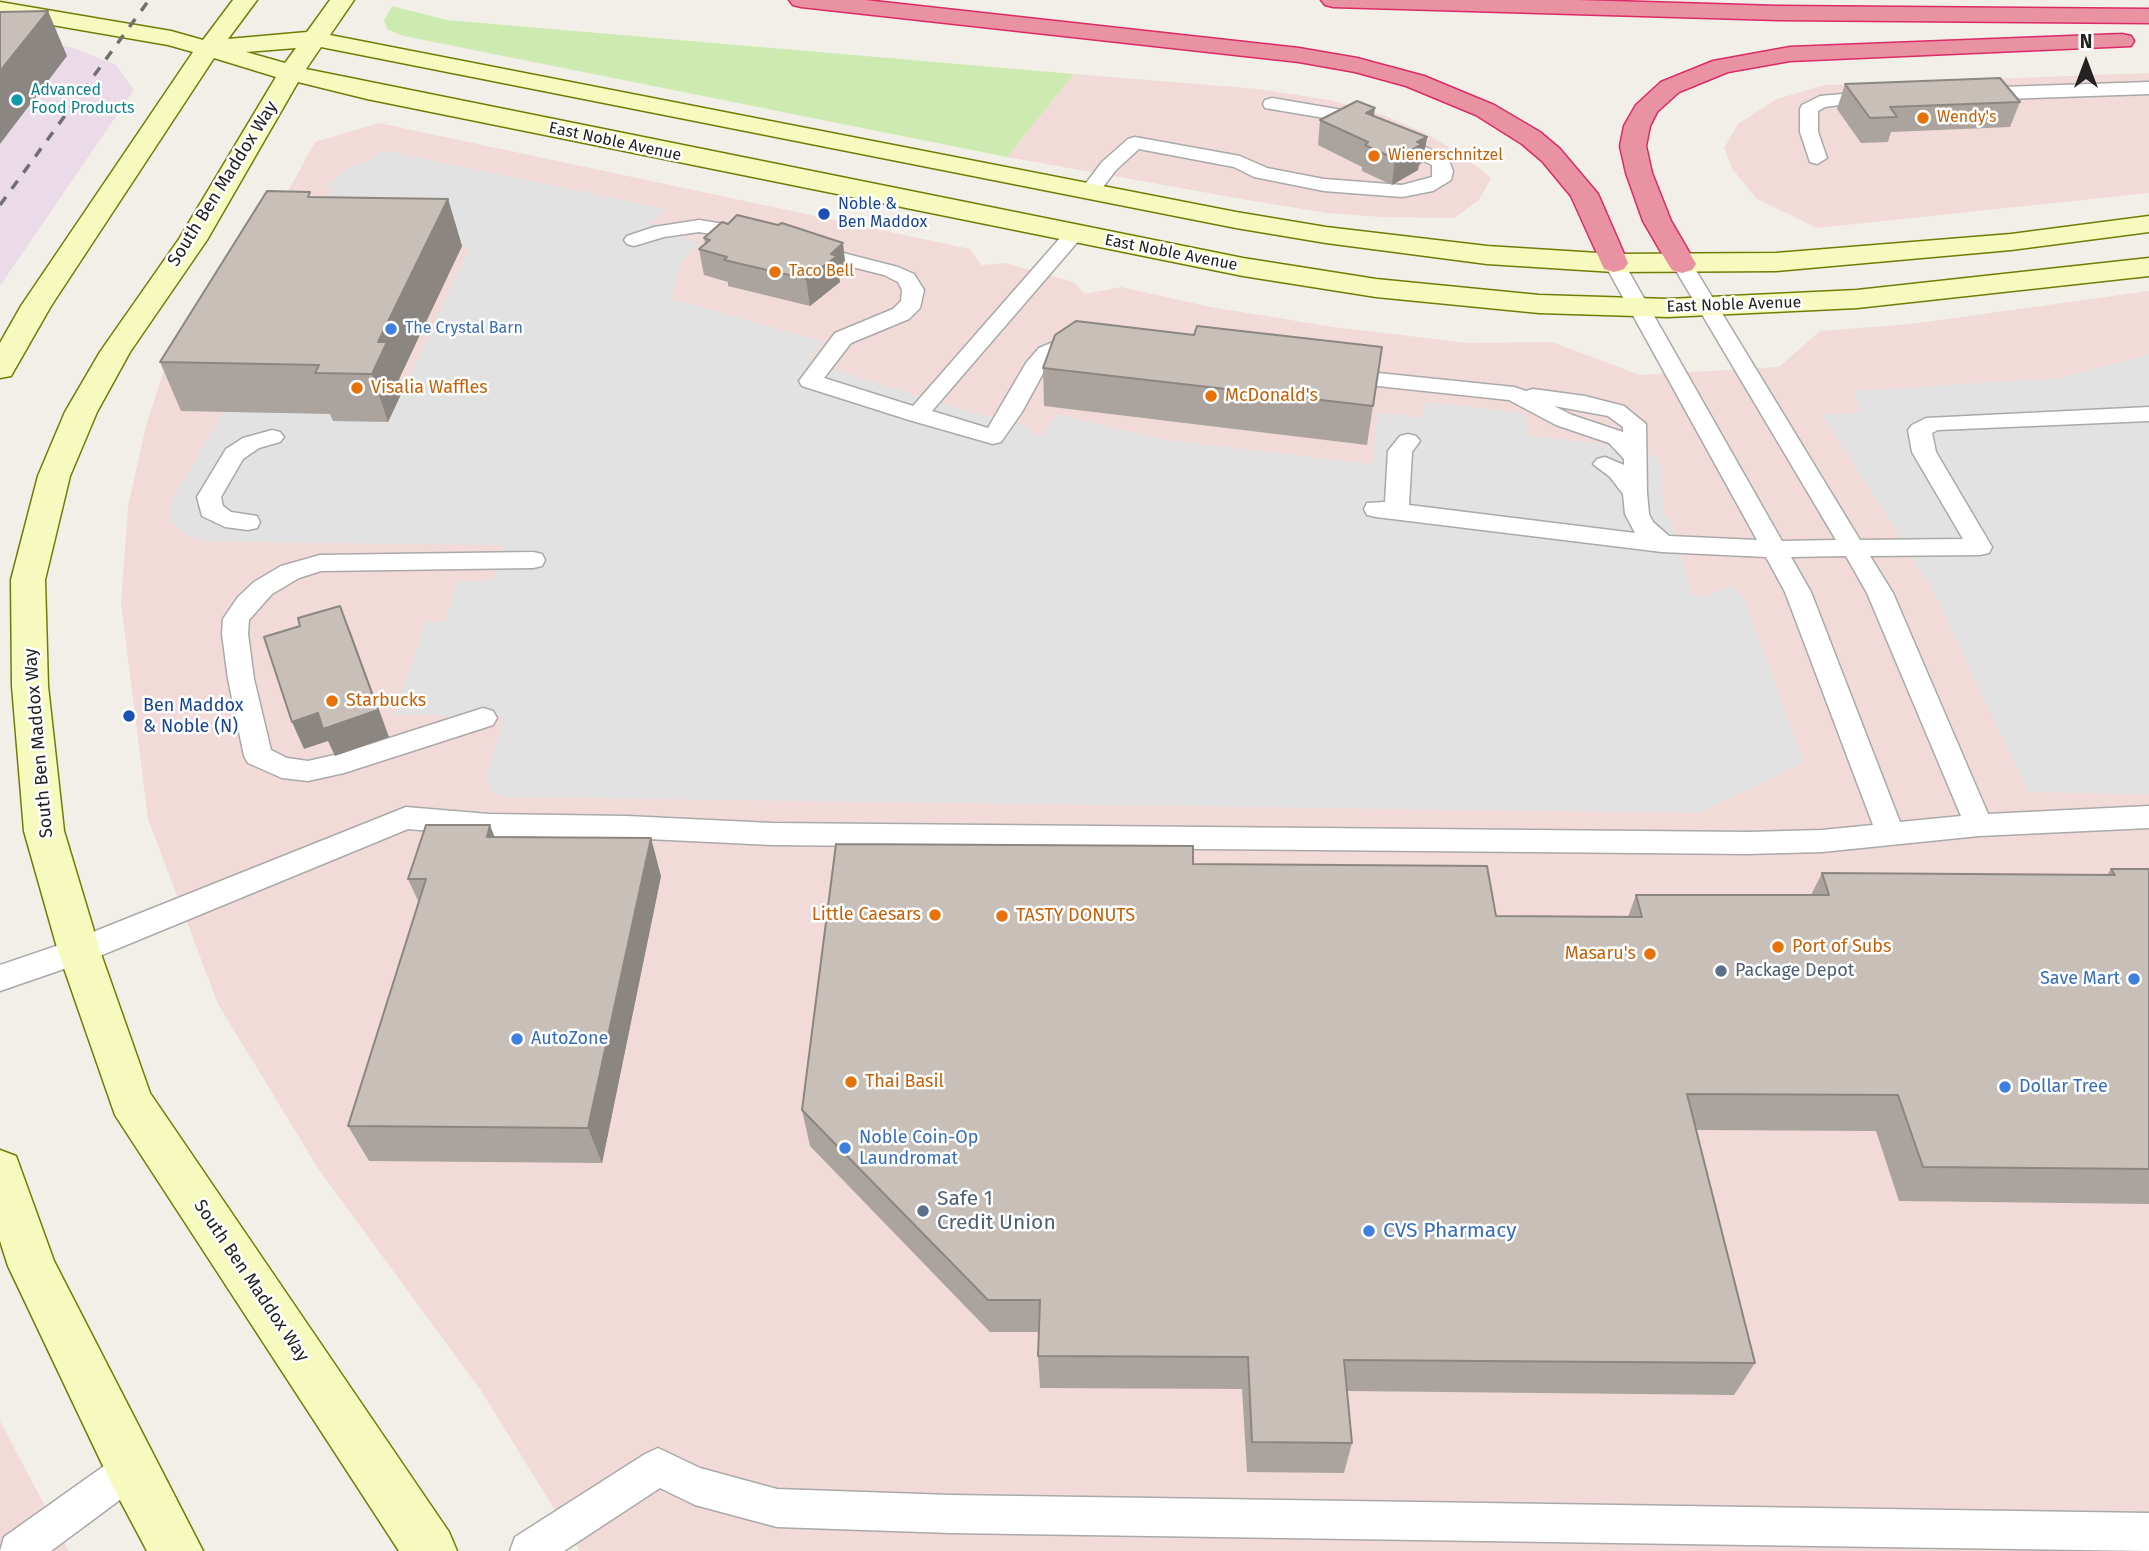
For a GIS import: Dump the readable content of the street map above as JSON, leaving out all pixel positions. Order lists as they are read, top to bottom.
{
  "streets": {
    "main road": ["East Noble Avenue", "South Ben Maddox Way"]
  },
  "crossings": [
    ["East Noble Avenue", "South Ben Maddox Way"]
  ],
  "places": [
    "Advanced Food Products",
    "Wendy's",
    "Wienerschnitzel",
    "Noble & Ben Maddox",
    "Taco Bell",
    "The Crystal Barn",
    "Visalia Waffles",
    "McDonald's",
    "Starbucks",
    "Ben Maddox & Noble (N)",
    "Little Caesars",
    "TASTY DONUTS",
    "Port of Subs",
    "Masaru's",
    "Package Depot",
    "Save Mart",
    "AutoZone",
    "Thai Basil",
    "Dollar Tree",
    "Noble Coin-Op Laundromat",
    "Safe 1 Credit Union",
    "CVS Pharmacy"
  ],
  "north": "top"
}
